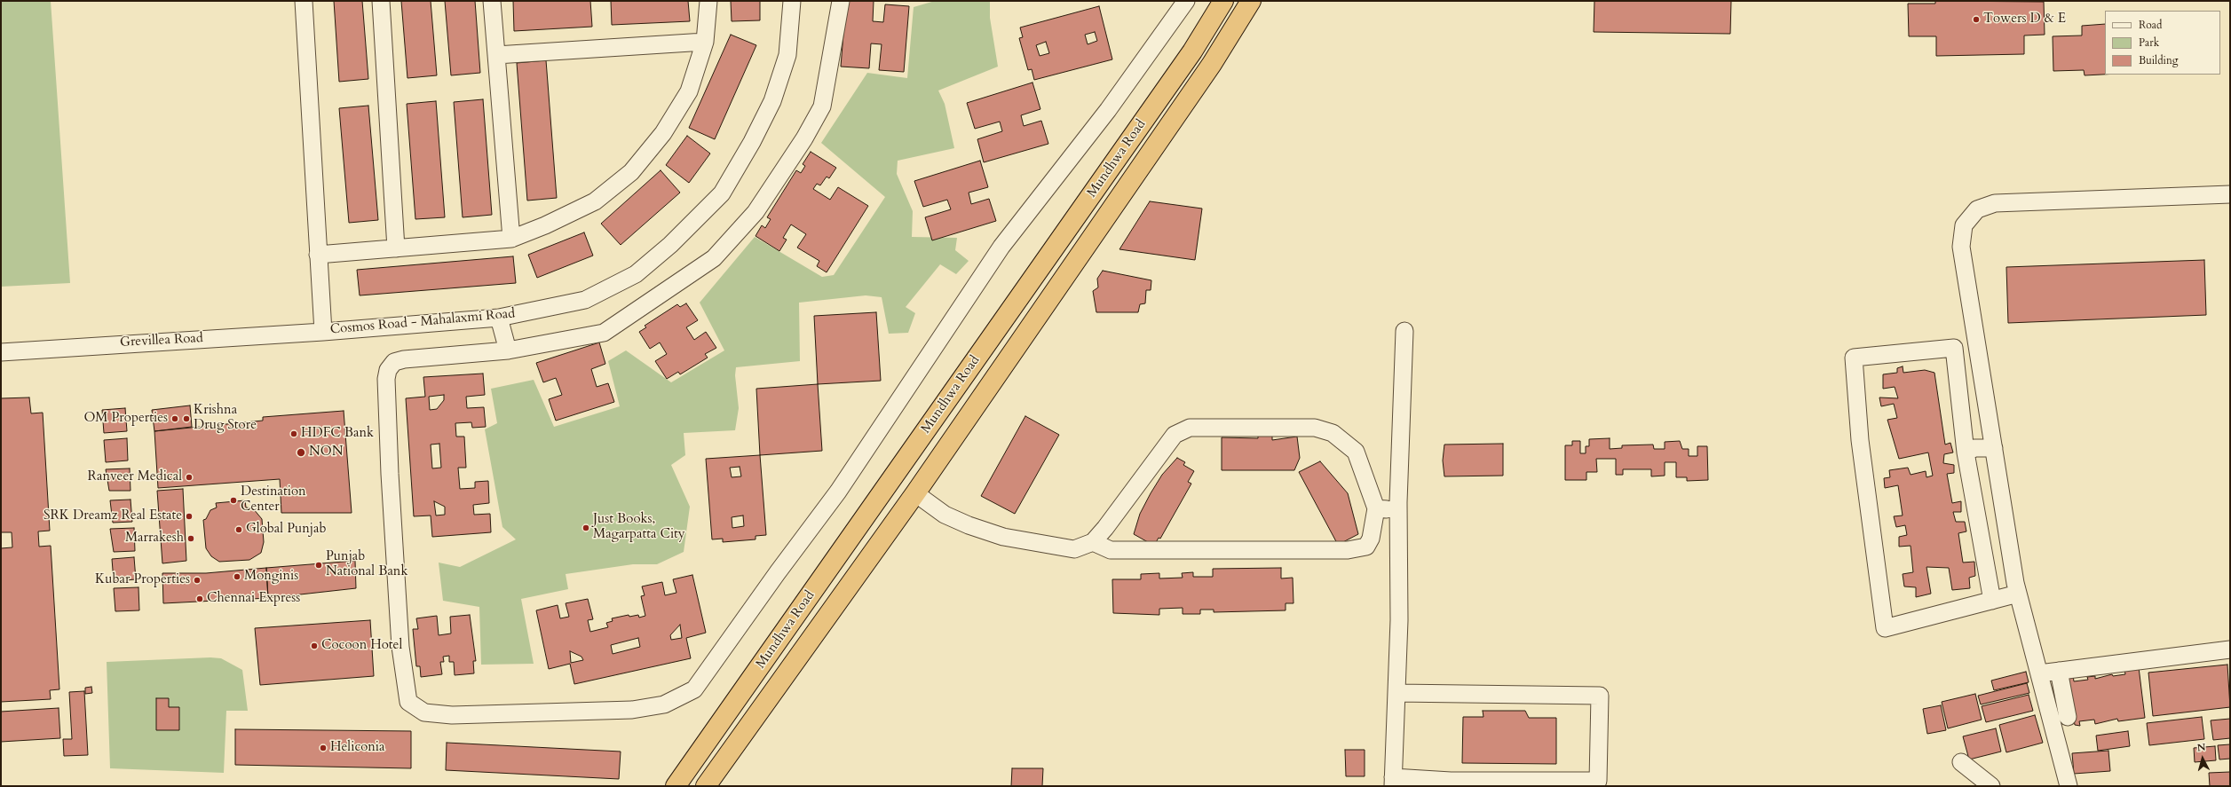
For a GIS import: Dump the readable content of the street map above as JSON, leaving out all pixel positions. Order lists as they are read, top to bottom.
{
  "streets": {
    "highway": ["Mundhwa Road"],
    "street": ["Cosmos Road - Mahalaxmi Road", "Grevillea Road"]
  },
  "crossings": [
    ["Cosmos Road - Mahalaxmi Road", "Grevillea Road"]
  ],
  "places": [
    "Towers D & E",
    "OM Properties",
    "Krishna Drug Store",
    "HDFC Bank",
    "NON",
    "Ranveer Medical",
    "Destination Center",
    "SRK Dreamz Real Estate",
    "Just Books, Magarpatta City",
    "Global Punjab",
    "Marrakesh",
    "Punjab National Bank",
    "Monginis",
    "Kubar Properties",
    "Chennai Express",
    "Cocoon Hotel",
    "Heliconia"
  ],
  "legend": ["Road", "Park", "Building"],
  "north": "top"
}
